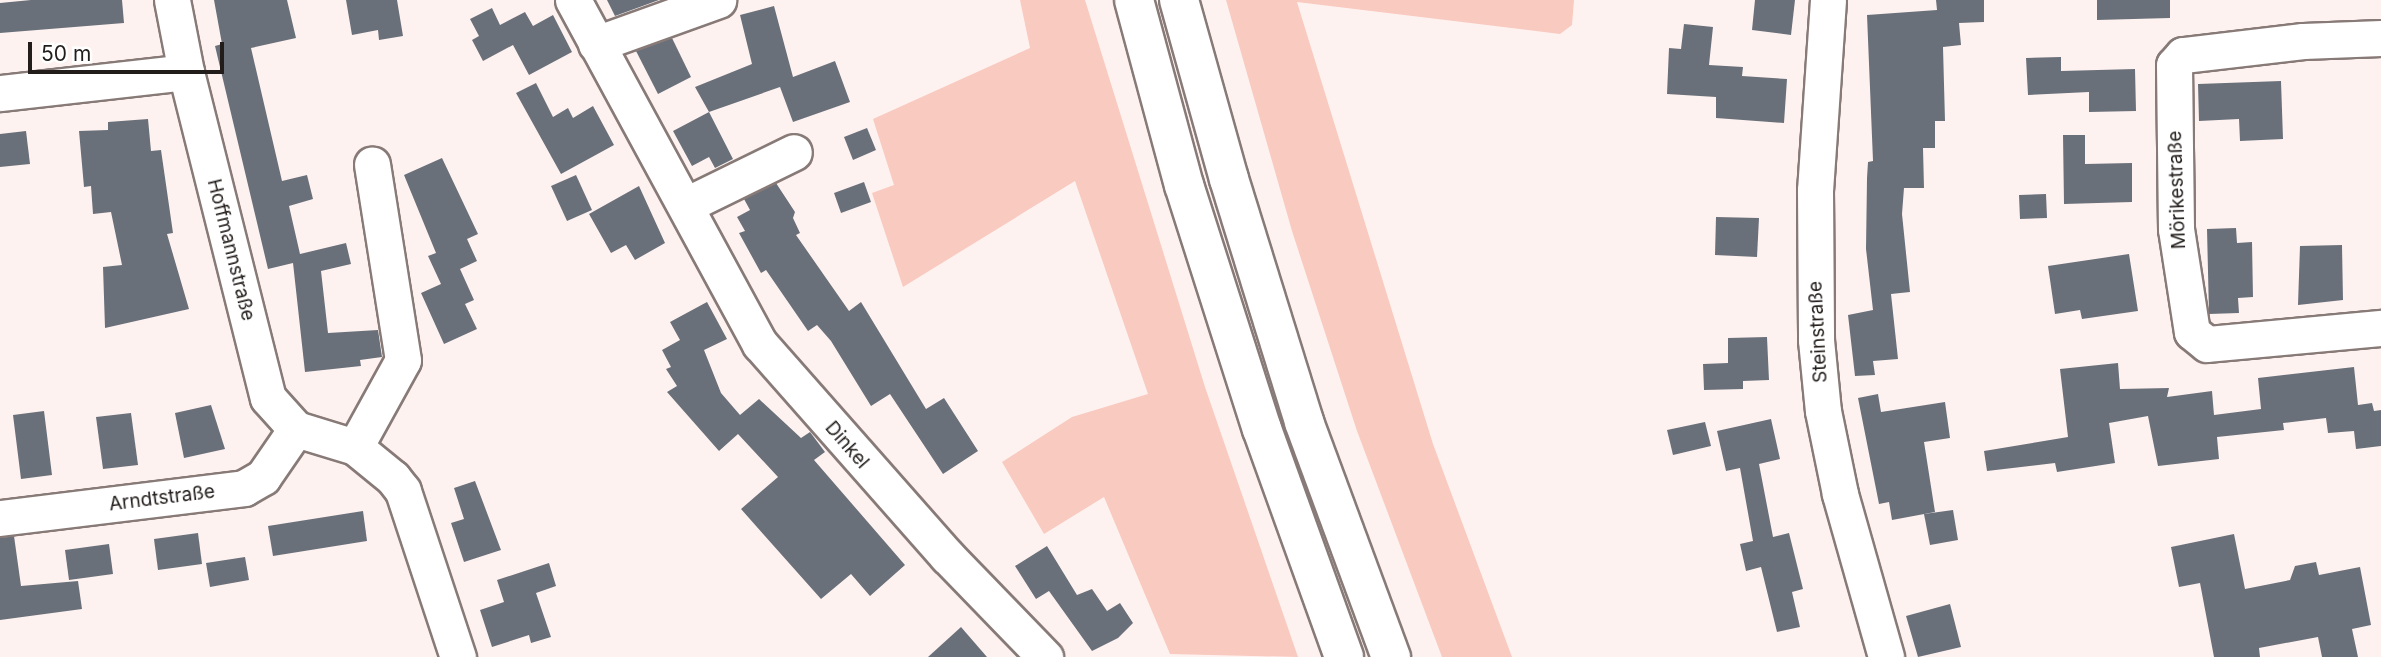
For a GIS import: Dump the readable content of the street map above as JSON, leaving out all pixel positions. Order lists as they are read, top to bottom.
{
  "streets": {
    "street": [
      "Mörikestraße",
      "Hoffmannstraße",
      "Steinstraße",
      "Dinkel",
      "Arndtstraße"
    ]
  },
  "crossings": [
    ["Hoffmannstraße", "Arndtstraße"]
  ],
  "scale_bar": "50 m"
}
